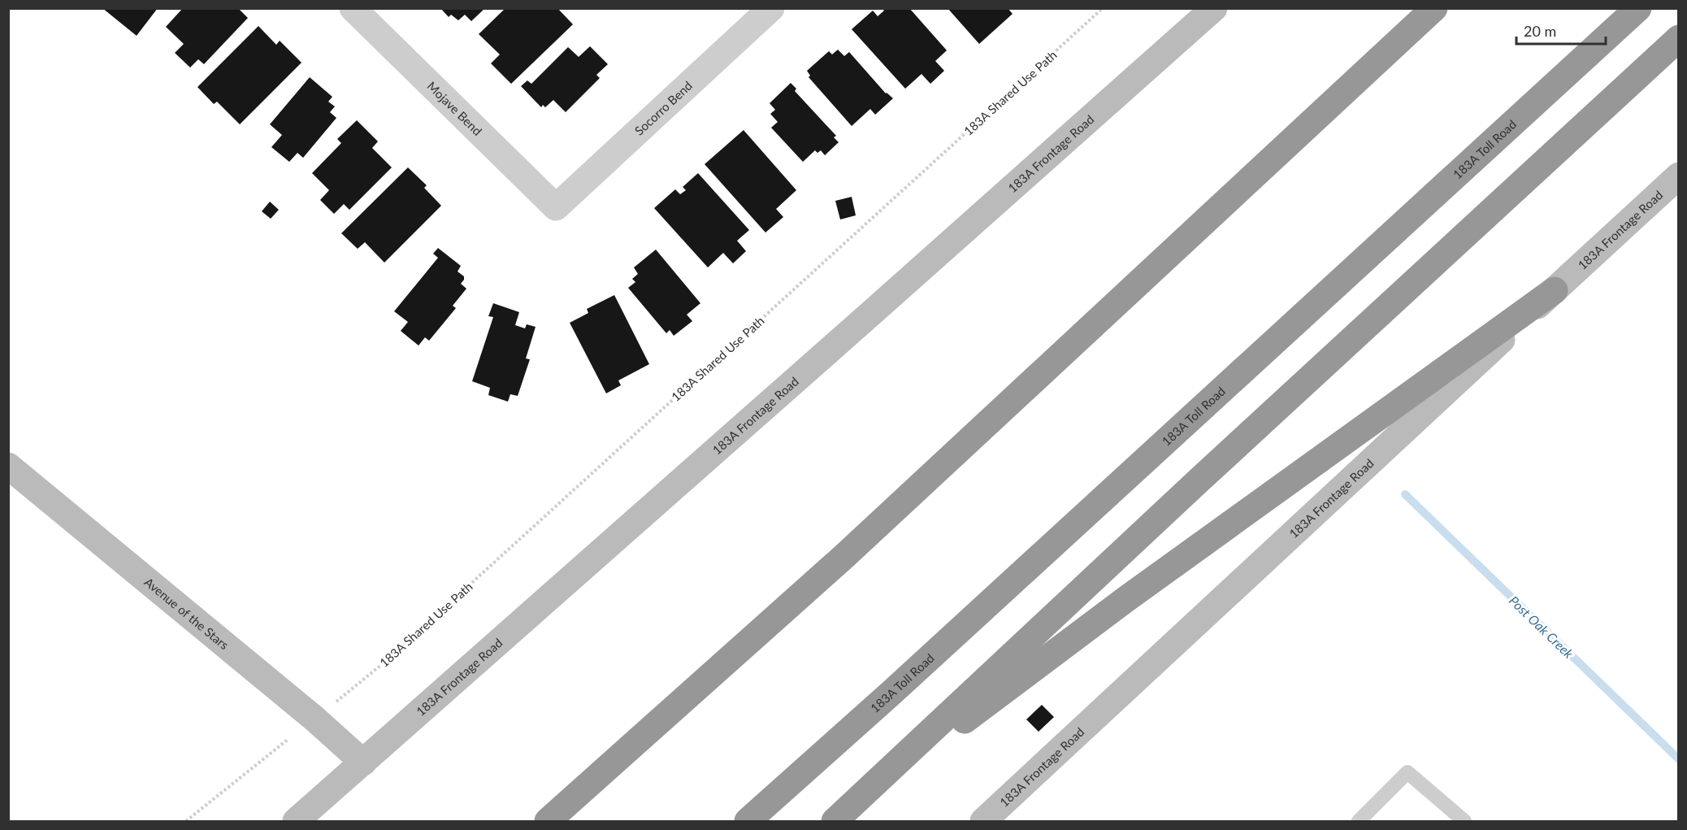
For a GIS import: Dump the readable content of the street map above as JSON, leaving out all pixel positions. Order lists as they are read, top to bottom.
{
  "streets": {
    "highway": ["183A Toll Road"],
    "main road": ["183A Frontage Road", "Avenue of the Stars"],
    "street": ["Mojave Bend", "Socorro Bend"],
    "path": ["183A Shared Use Path"]
  },
  "crossings": [
    ["Mojave Bend", "Socorro Bend"],
    ["183A Frontage Road", "Avenue of the Stars"]
  ],
  "water": ["Post Oak Creek"],
  "scale_bar": "20 m"
}
